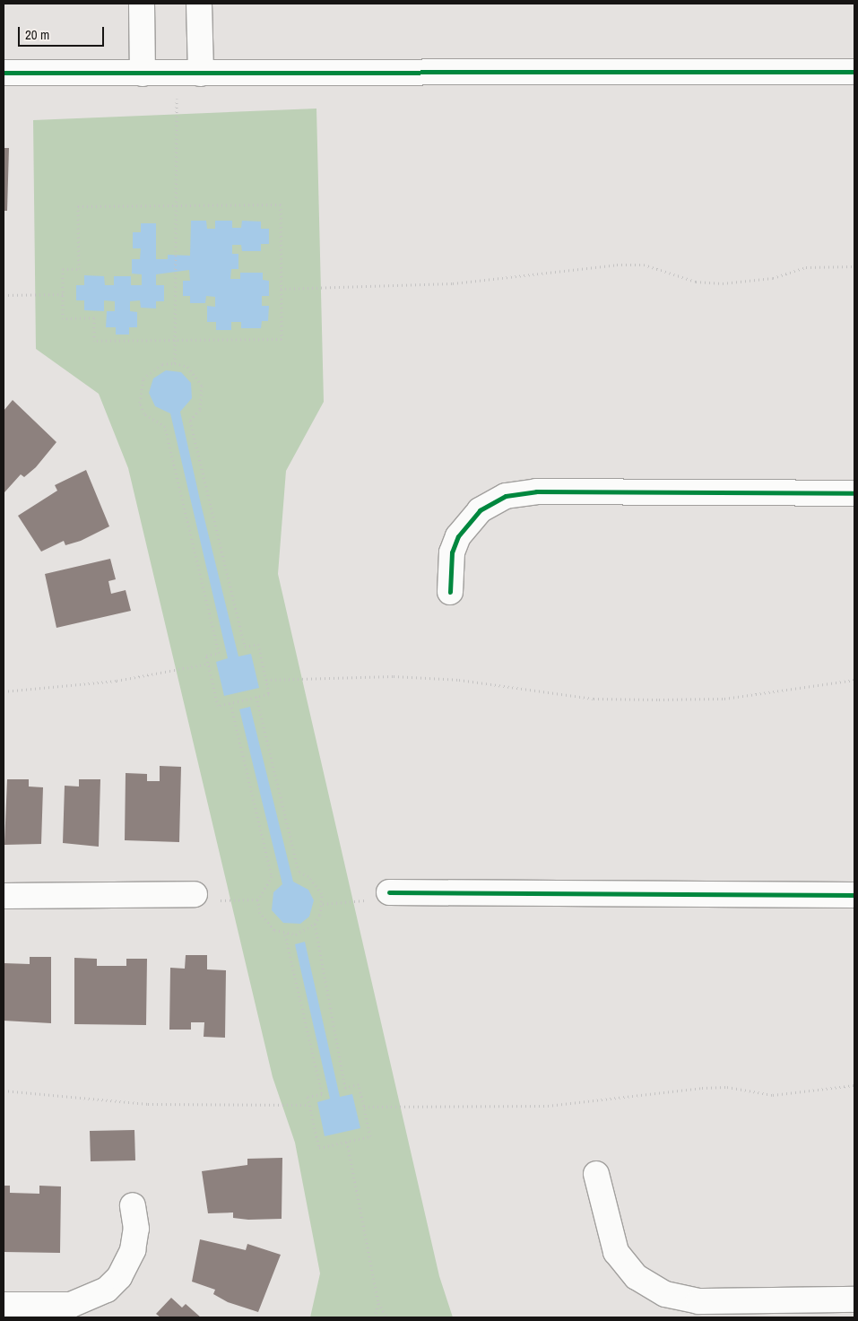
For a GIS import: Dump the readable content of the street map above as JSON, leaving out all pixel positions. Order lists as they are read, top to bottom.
{
  "scale_bar": "20 m"
}
